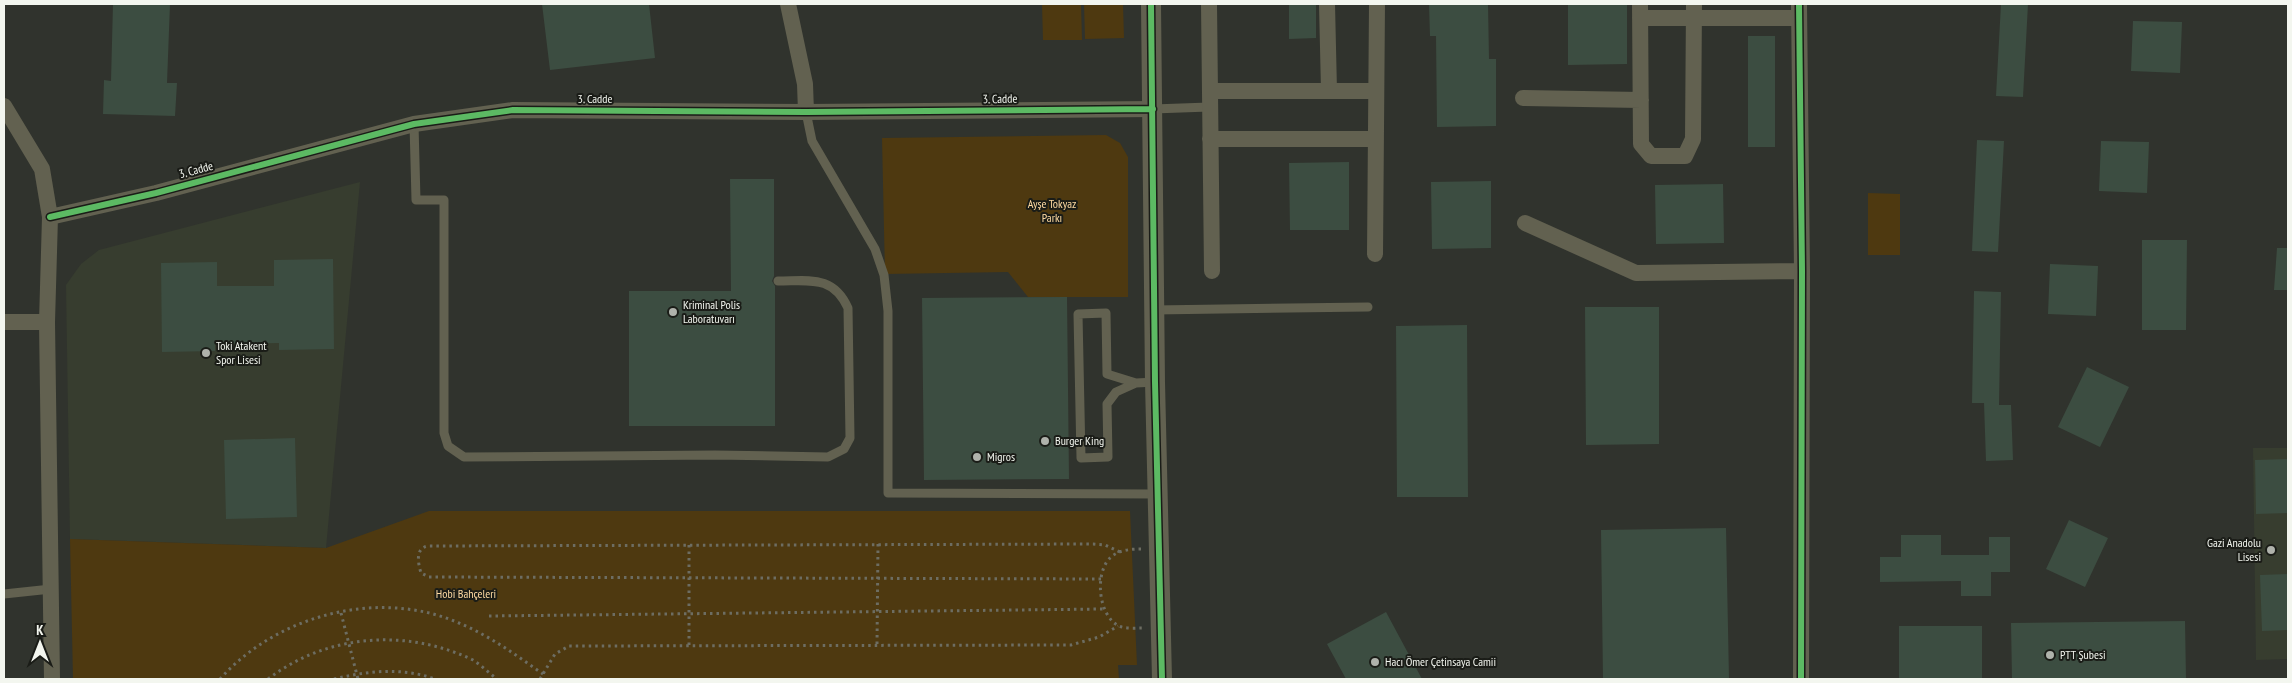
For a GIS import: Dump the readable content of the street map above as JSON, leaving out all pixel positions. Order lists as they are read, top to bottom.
{
  "streets": {
    "street": ["3. Cadde"]
  },
  "parks": ["Ayşe Tokyaz Parkı", "Hobi Bahçeleri"],
  "places": [
    "Kriminal Polis Laboratuvarı",
    "Toki Atakent Spor Lisesi",
    "Burger King",
    "Migros",
    "Gazi Anadolu Lisesi",
    "PTT Şubesi",
    "Hacı Ömer Çetinsaya Camii"
  ],
  "north": "top"
}
